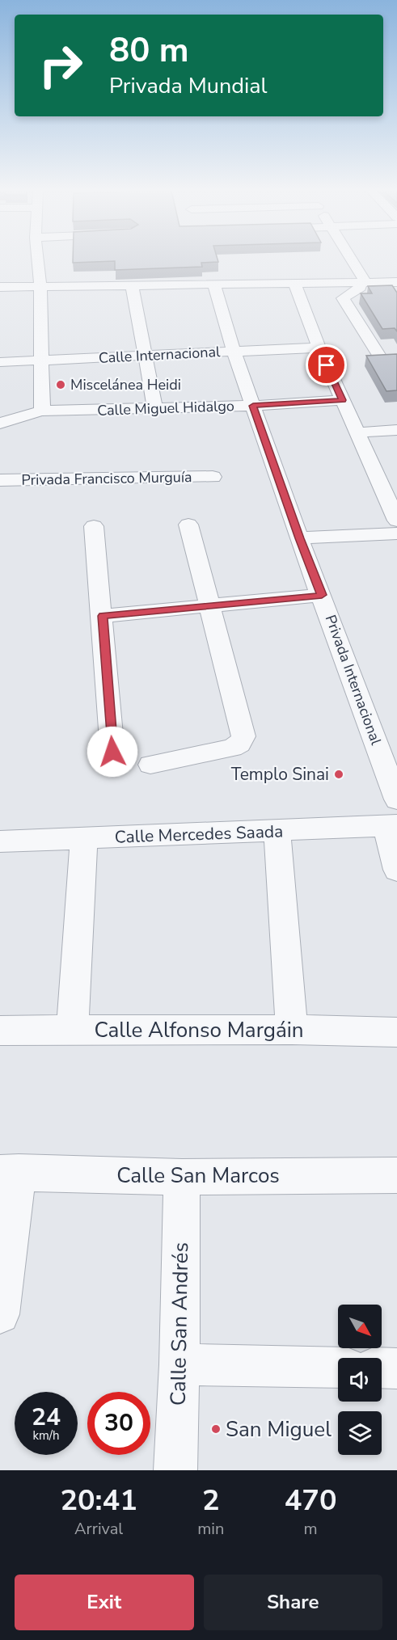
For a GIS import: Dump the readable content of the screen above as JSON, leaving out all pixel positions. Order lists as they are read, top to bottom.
{
  "streets": {
    "street": [
      "Calle Internacional",
      "Calle Miguel Hidalgo",
      "Privada Francisco Murguía",
      "Privada Internacional",
      "Calle Mercedes Saada",
      "Calle Alfonso Margáin",
      "Calle San Marcos",
      "Calle San Andrés"
    ]
  },
  "crossings": [
    ["Calle Internacional", "Privada Internacional"],
    ["Calle Miguel Hidalgo", "Privada Internacional"],
    ["Calle San Marcos", "Calle San Andrés"]
  ],
  "places": ["Miscelánea Heidi", "Templo Sinai", "San Miguel"],
  "north": "bottom right",
  "page": {
    "turn": ["80 m", "Privada Mundial"],
    "speed": "24 km/h",
    "limit": "30",
    "eta": [
      "20:41",
      "Arrival",
      "2",
      "min",
      "470",
      "m"
    ],
    "buttons": ["Exit", "Share"]
  }
}
